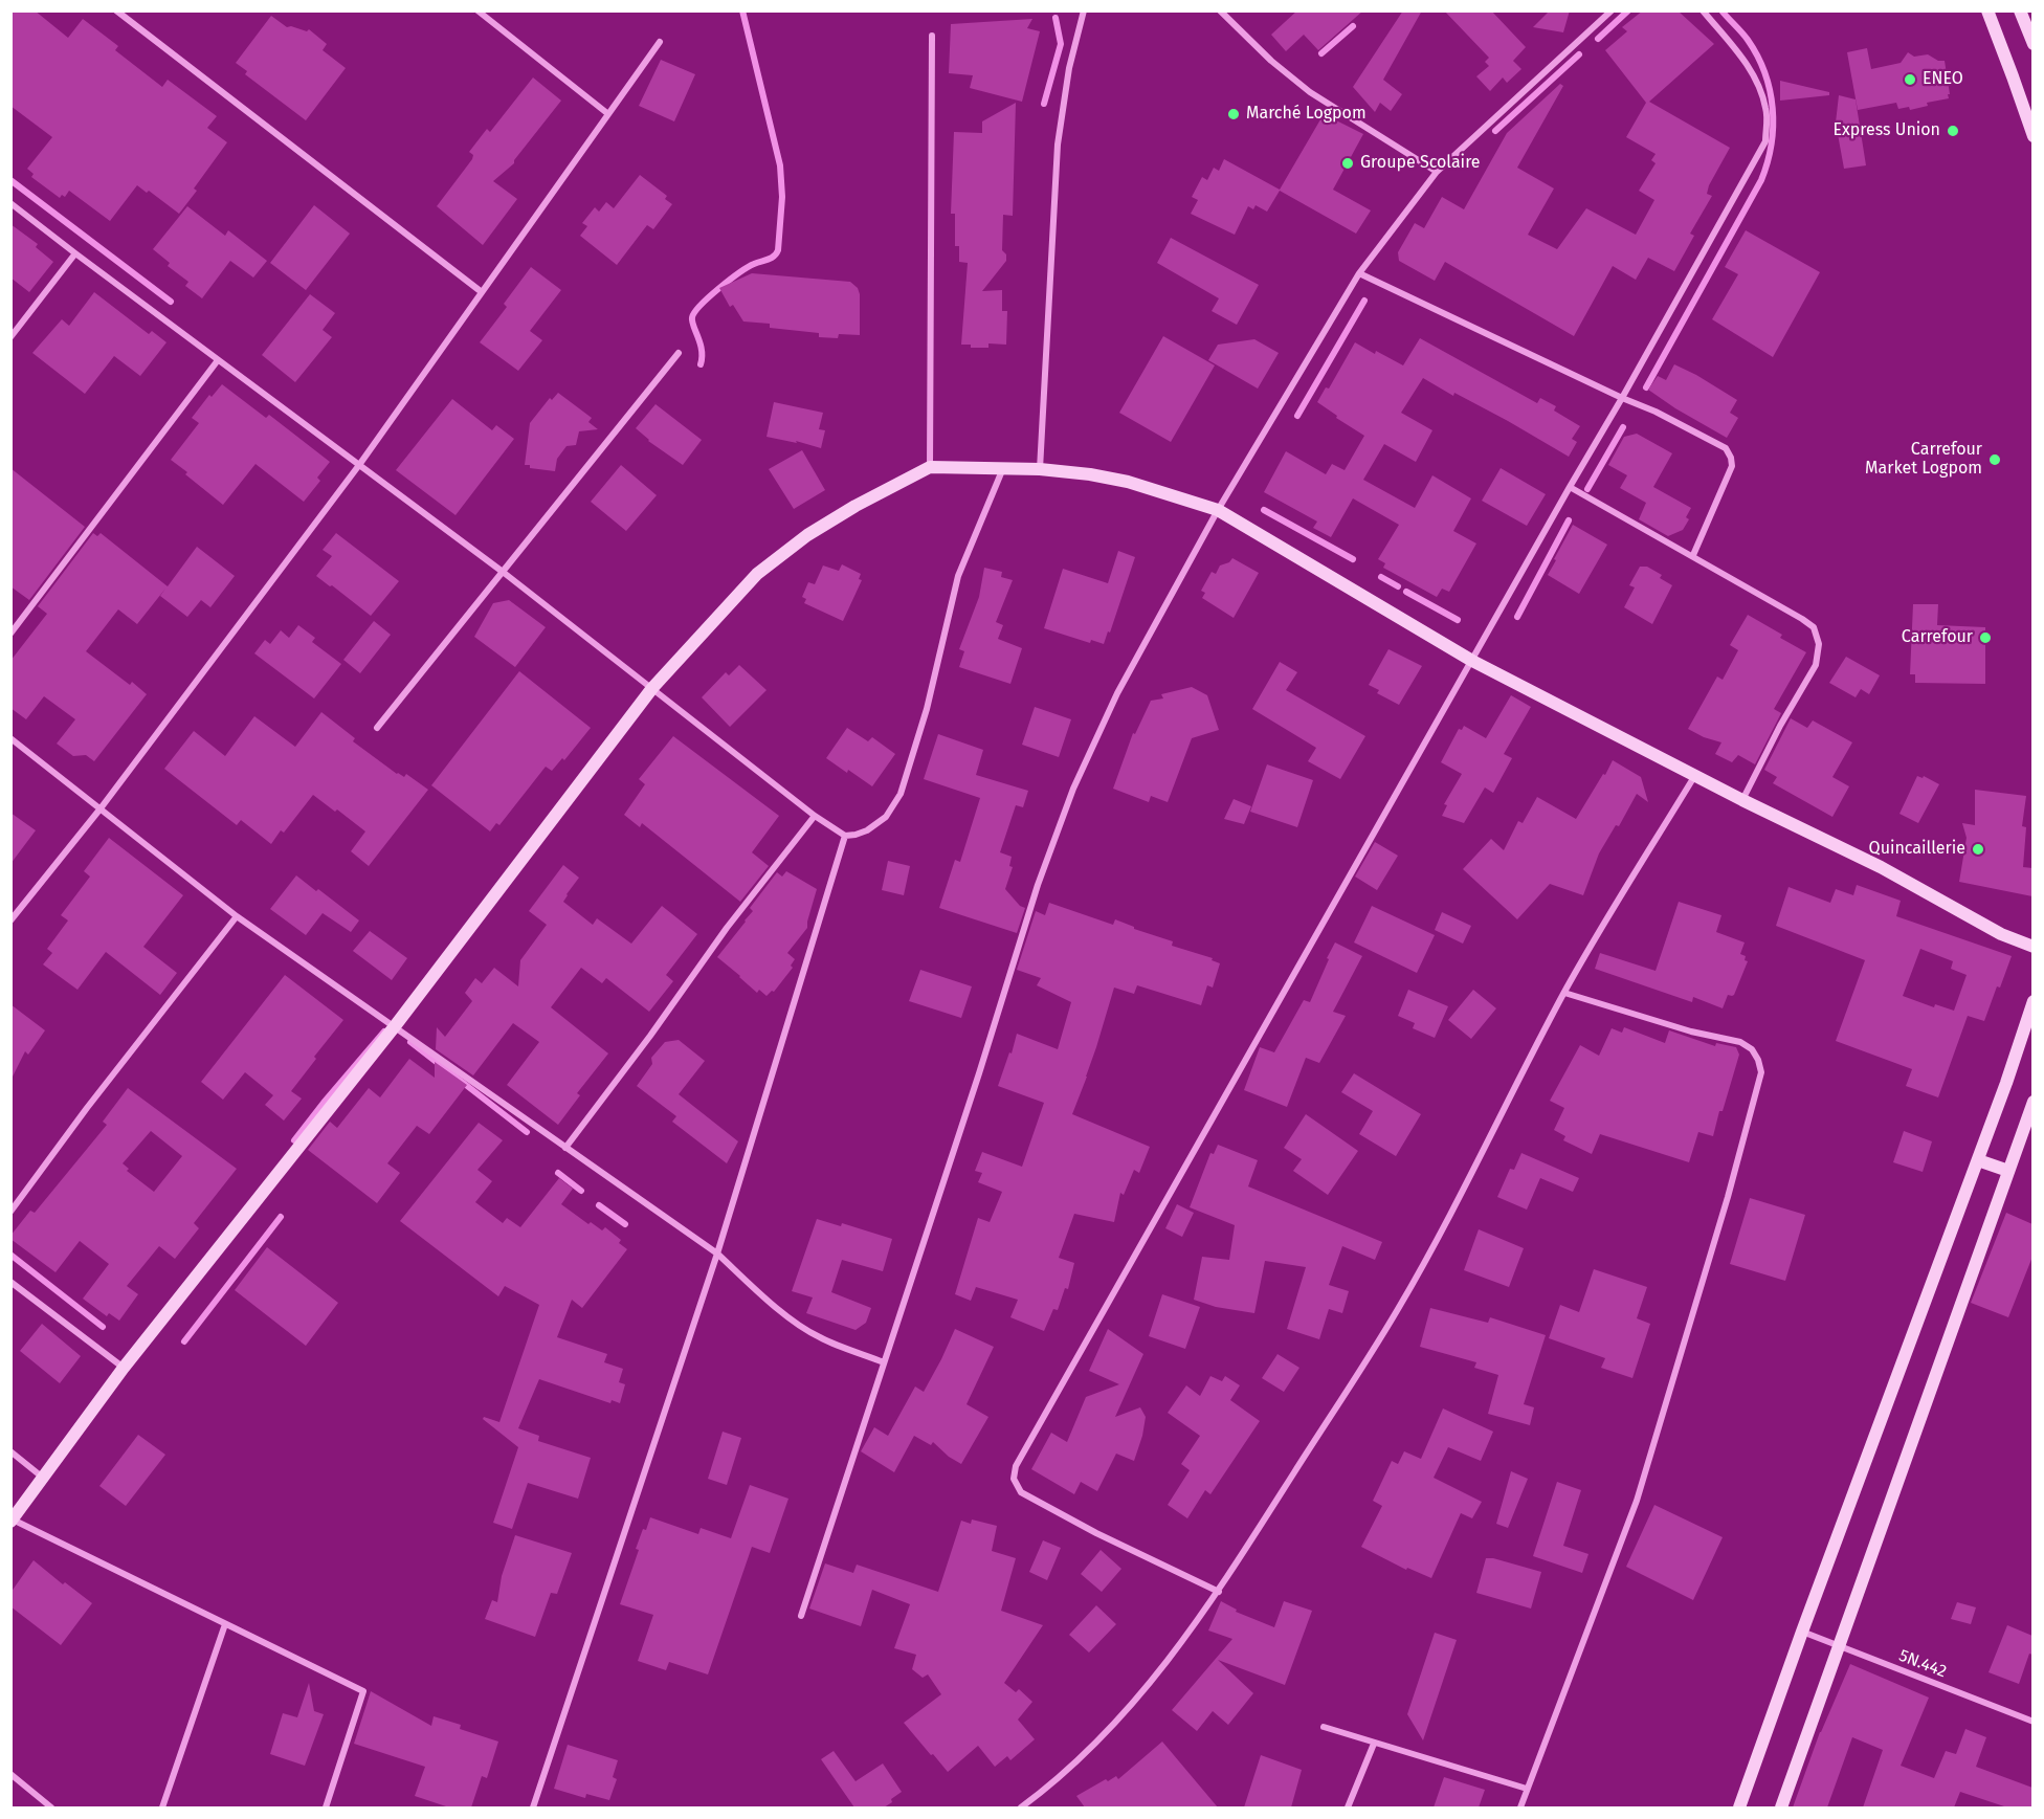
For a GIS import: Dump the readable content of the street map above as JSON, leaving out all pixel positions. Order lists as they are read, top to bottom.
{
  "streets": {
    "street": ["5N.442"]
  },
  "places": [
    "ENEO",
    "Marché Logpom",
    "Express Union",
    "Groupe Scolaire",
    "Carrefour Market Logpom",
    "Carrefour",
    "Quincaillerie"
  ]
}
